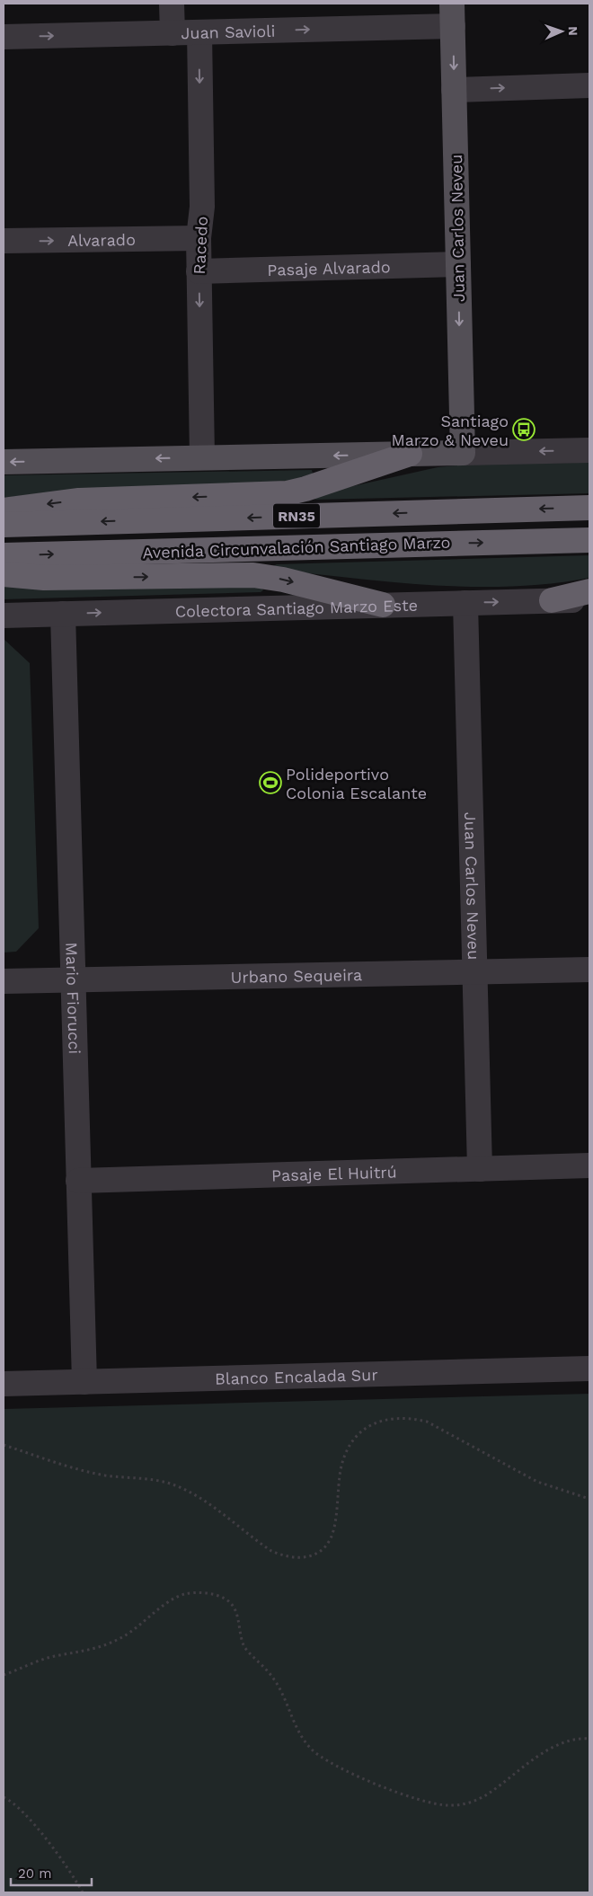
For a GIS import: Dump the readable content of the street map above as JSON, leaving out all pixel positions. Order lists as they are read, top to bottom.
{
  "streets": {
    "highway": ["RN35", "Avenida Circunvalación Santiago Marzo"],
    "main road": ["Juan Carlos Neveu"],
    "street": [
      "Juan Savioli",
      "Alvarado",
      "Racedo",
      "Pasaje Alvarado",
      "Colectora Santiago Marzo Este",
      "Urbano Sequeira",
      "Mario Fiorucci",
      "Pasaje El Huitrú",
      "Blanco Encalada Sur"
    ]
  },
  "crossings": [
    ["Juan Savioli", "Juan Carlos Neveu"],
    ["Juan Savioli", "Racedo"],
    ["Juan Carlos Neveu", "Pasaje Alvarado"],
    ["Juan Carlos Neveu", "Colectora Santiago Marzo Este"],
    ["Juan Carlos Neveu", "Urbano Sequeira"],
    ["Juan Carlos Neveu", "Pasaje El Huitrú"],
    ["Alvarado", "Racedo"],
    ["Racedo", "Pasaje Alvarado"],
    ["Colectora Santiago Marzo Este", "Mario Fiorucci"],
    ["Urbano Sequeira", "Mario Fiorucci"],
    ["Mario Fiorucci", "Pasaje El Huitrú"],
    ["Mario Fiorucci", "Blanco Encalada Sur"]
  ],
  "one_way": [
    "Juan Savioli",
    "Alvarado",
    "Racedo",
    "Colectora Santiago Marzo Este"
  ],
  "places": {
    "bus stop": ["Santiago Marzo & Neveu"],
    "sports": ["Polideportivo Colonia Escalante"]
  },
  "scale_bar": "20 m",
  "north": "right"
}
